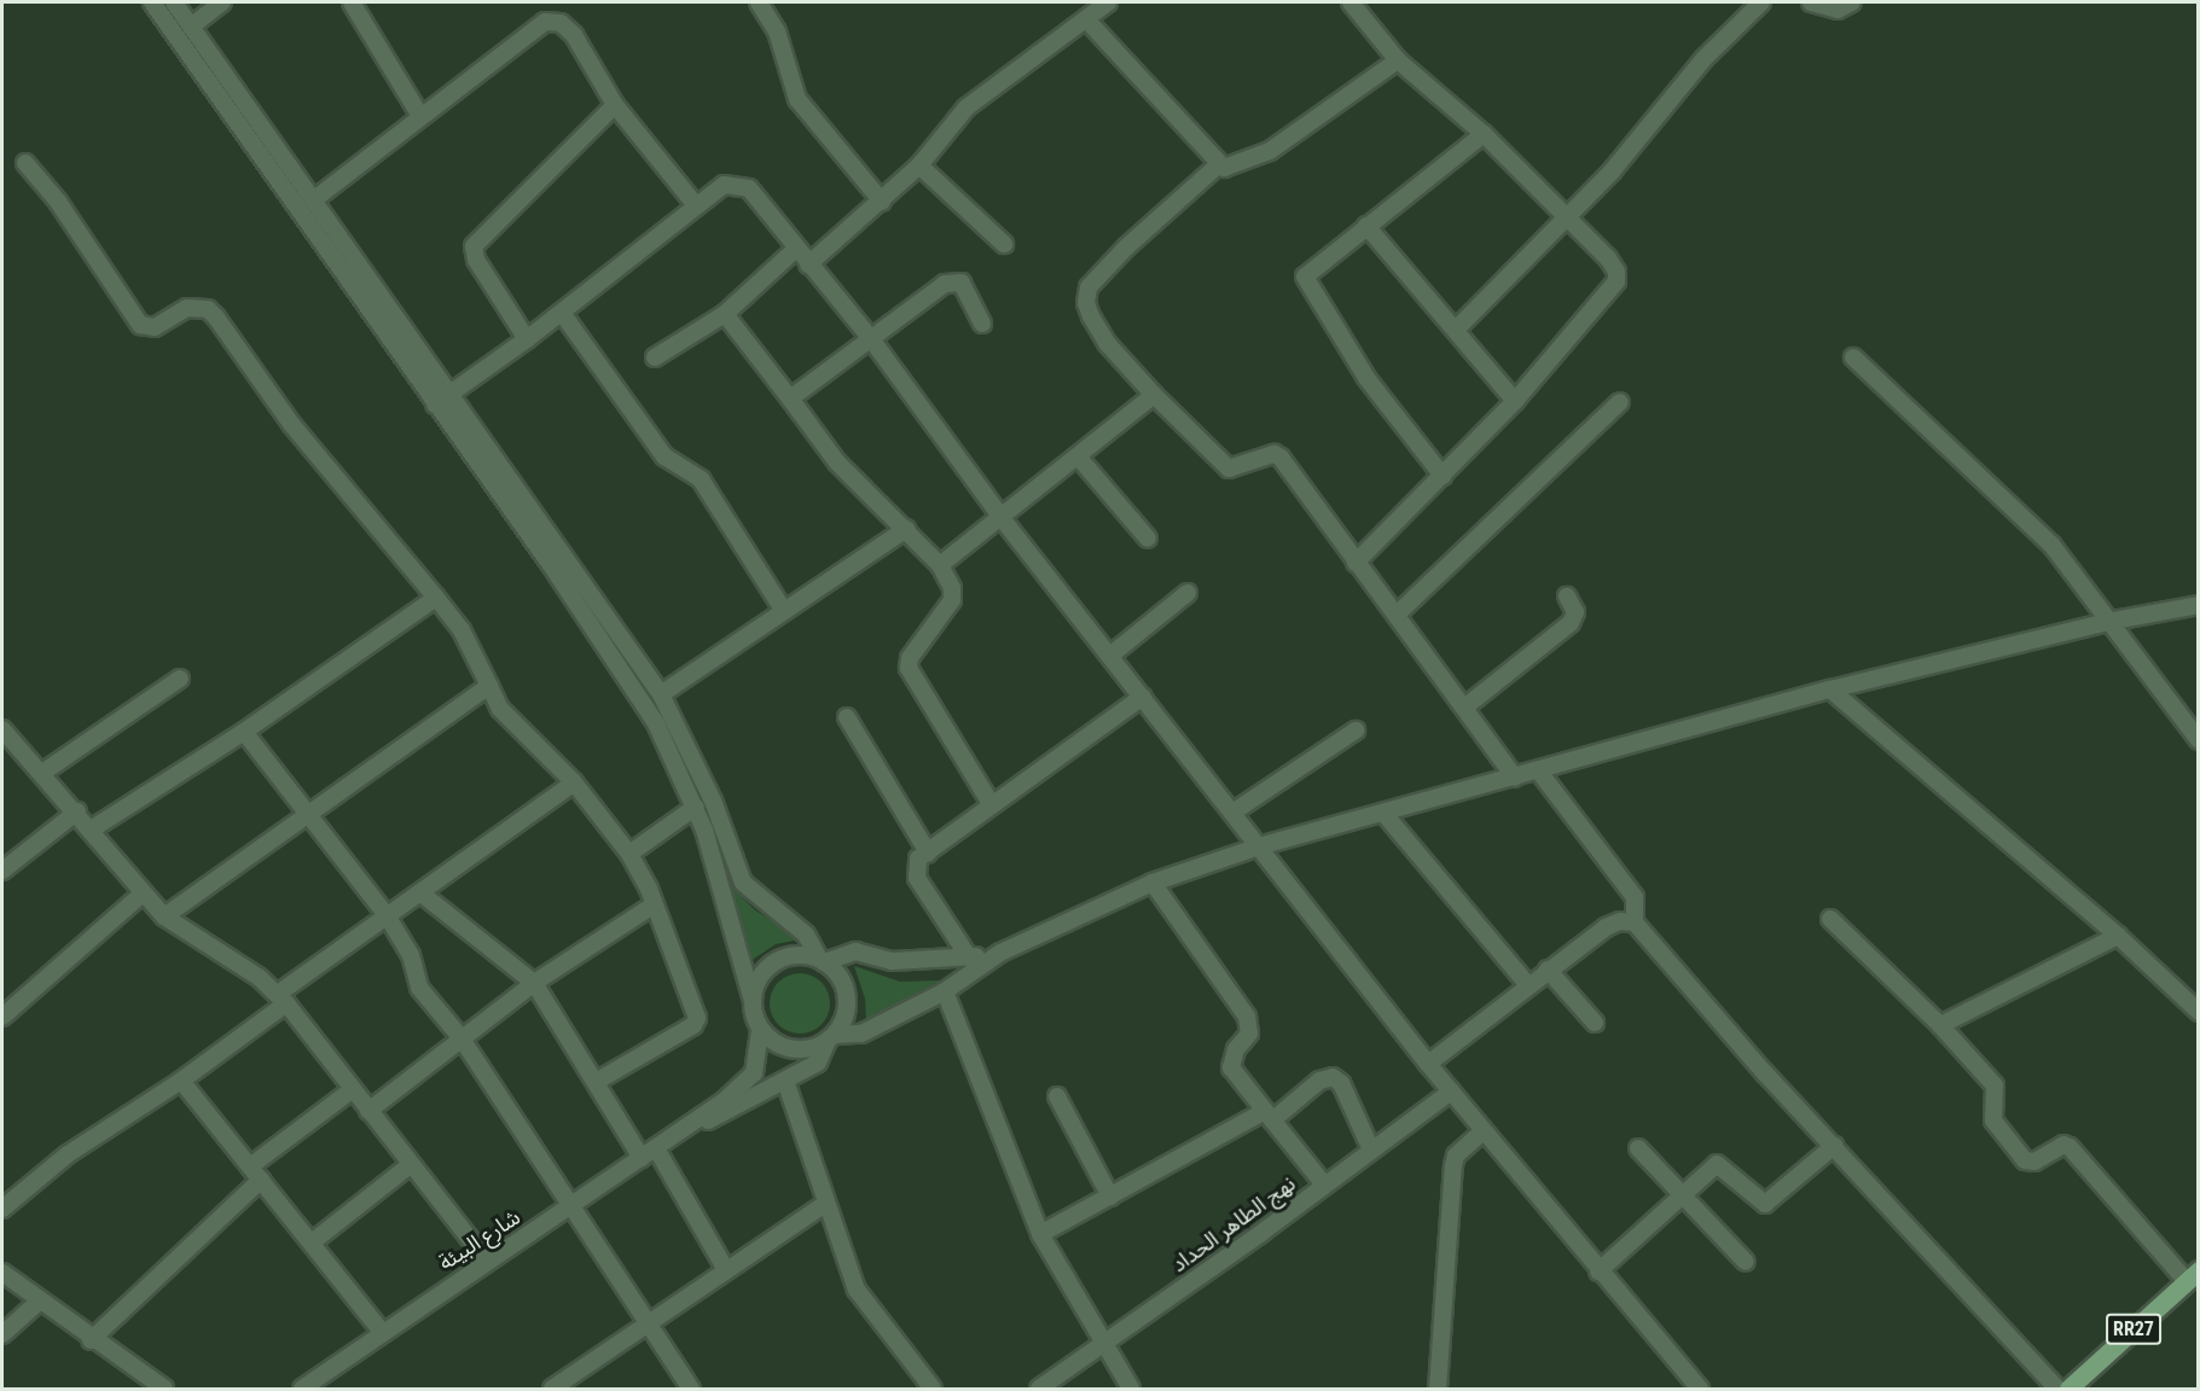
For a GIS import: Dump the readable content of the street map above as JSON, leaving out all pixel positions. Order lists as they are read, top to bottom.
{
  "streets": {
    "main road": ["RR27"],
    "street": ["نهج الطاهر الحداد", "شارع البيئة"]
  }
}
